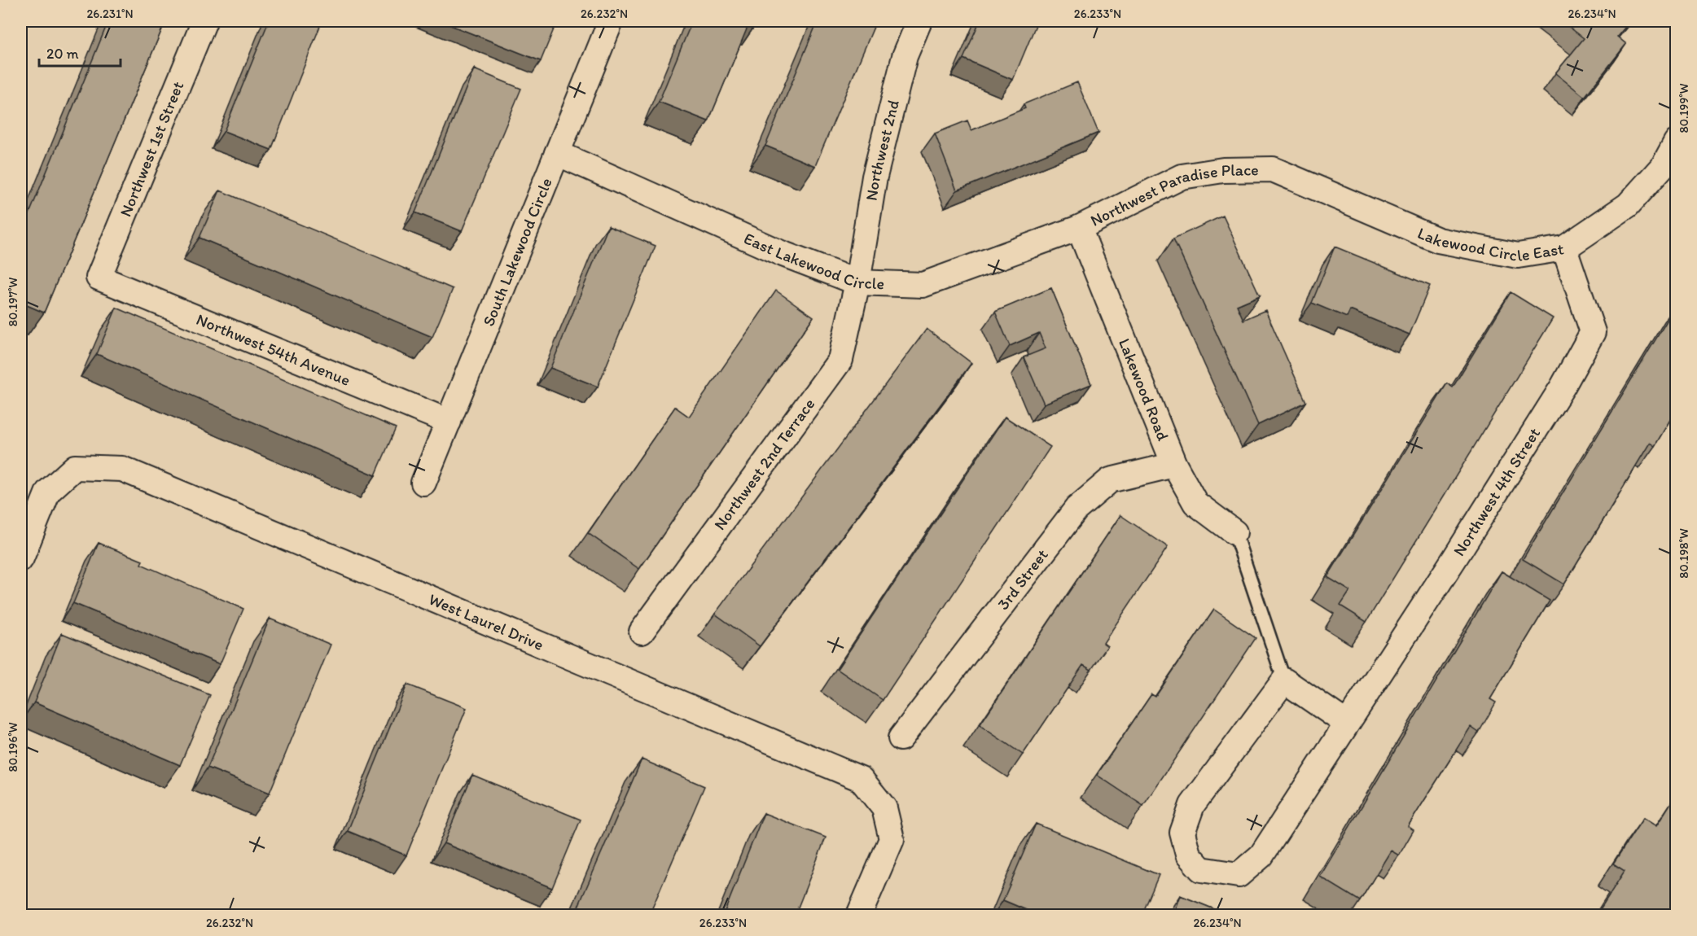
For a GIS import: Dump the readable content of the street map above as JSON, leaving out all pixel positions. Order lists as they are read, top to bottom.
{
  "streets": {
    "street": [
      "Northwest 1st Street",
      "Northwest 2nd",
      "Northwest Paradise Place",
      "Lakewood Circle East",
      "South Lakewood Circle",
      "East Lakewood Circle",
      "Northwest 54th Avenue",
      "Lakewood Road",
      "Northwest 2nd Terrace",
      "Northwest 4th Street",
      "3rd Street",
      "West Laurel Drive"
    ]
  },
  "crossings": [
    ["Northwest 1st Street", "Northwest 54th Avenue"],
    ["Northwest 2nd", "East Lakewood Circle"],
    ["Northwest 2nd", "Northwest 2nd Terrace"],
    ["Northwest Paradise Place", "Lakewood Circle East"],
    ["Northwest Paradise Place", "East Lakewood Circle"],
    ["Northwest Paradise Place", "Lakewood Road"],
    ["Lakewood Circle East", "Northwest 4th Street"],
    ["South Lakewood Circle", "East Lakewood Circle"],
    ["South Lakewood Circle", "Northwest 54th Avenue"],
    ["East Lakewood Circle", "Lakewood Road"],
    ["East Lakewood Circle", "Northwest 2nd Terrace"],
    ["Lakewood Road", "3rd Street"]
  ],
  "scale_bar": "20 m",
  "coordinates": [
    "26.231°N",
    "26.232°N",
    "26.233°N",
    "26.234°N",
    "80.199°W",
    "80.197°W",
    "80.198°W",
    "80.196°W"
  ]
}
